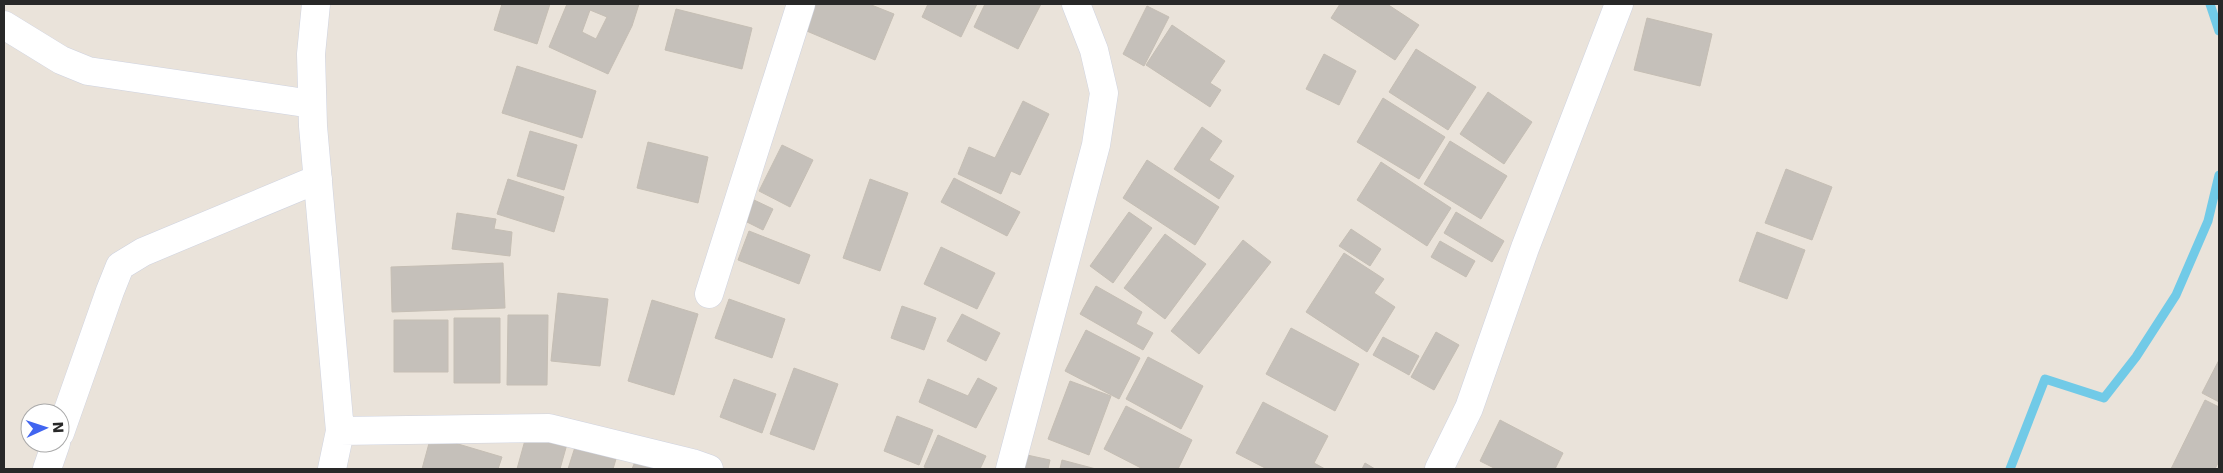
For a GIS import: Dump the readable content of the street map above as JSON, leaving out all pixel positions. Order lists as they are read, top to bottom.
{
  "north": "right"
}
